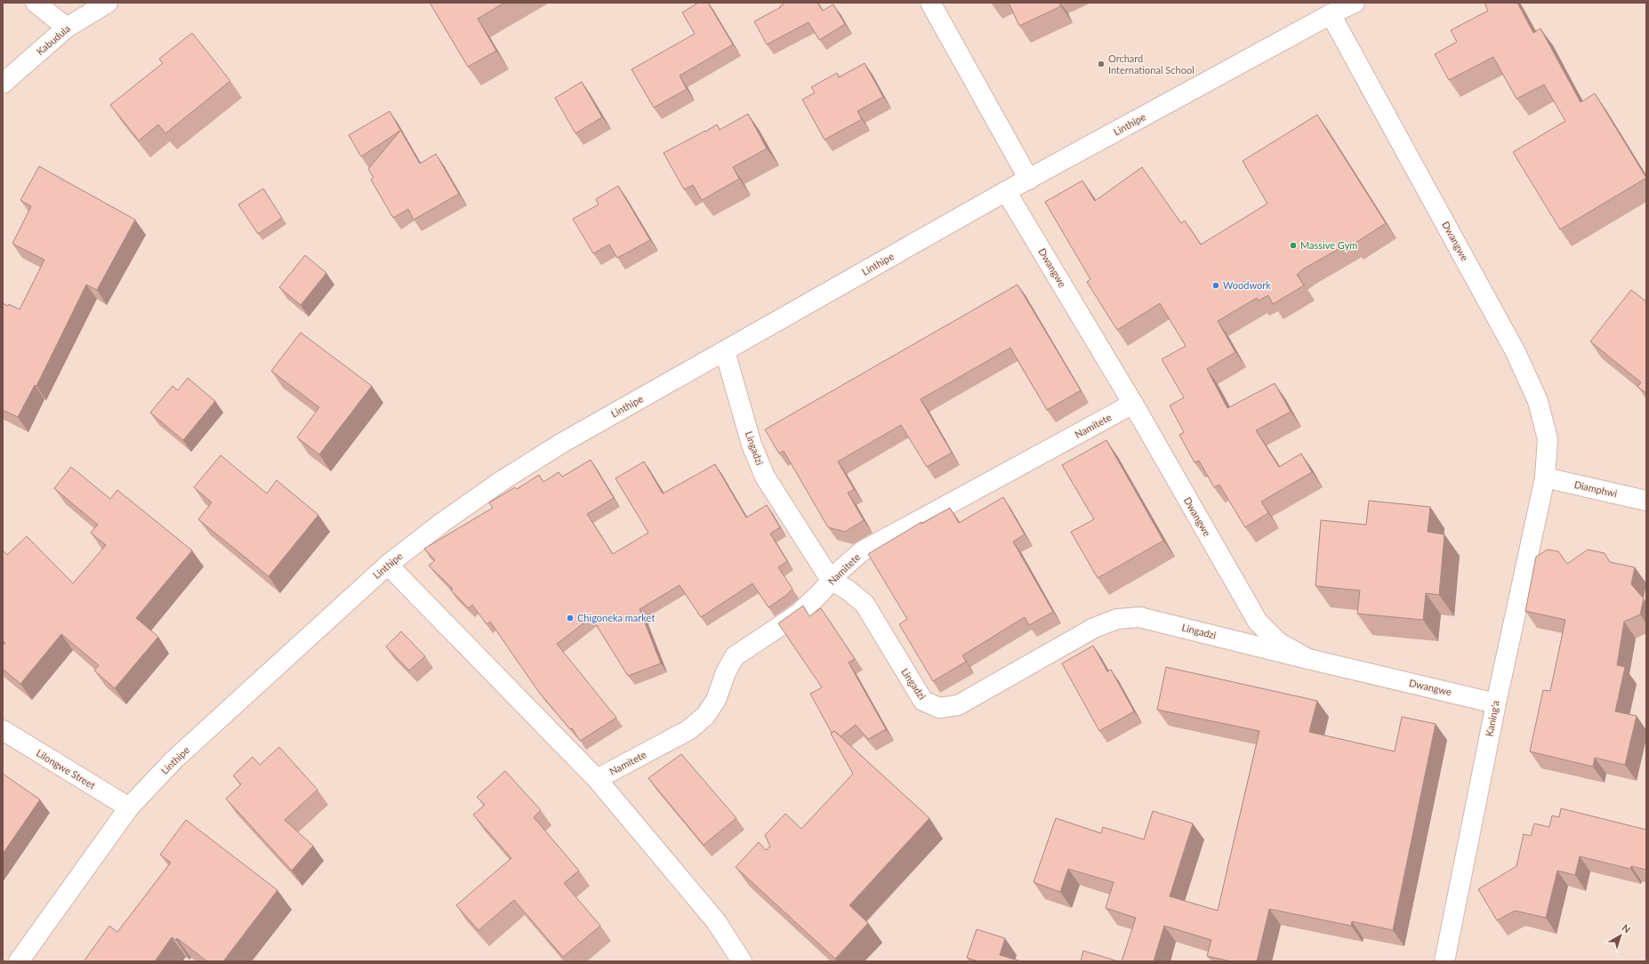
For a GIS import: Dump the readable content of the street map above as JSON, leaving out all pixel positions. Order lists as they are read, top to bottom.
{
  "streets": {
    "street": [
      "Kabudula",
      "Linthipe",
      "Dwangwe",
      "Namitete",
      "Lingadzi",
      "Diamphwi",
      "Kaning'a",
      "Lilongwe Street"
    ]
  },
  "crossings": [
    ["Linthipe", "Dwangwe"],
    ["Linthipe", "Lingadzi"],
    ["Linthipe", "Lilongwe Street"],
    ["Dwangwe", "Namitete"],
    ["Dwangwe", "Lingadzi"],
    ["Dwangwe", "Diamphwi"],
    ["Dwangwe", "Kaning'a"],
    ["Namitete", "Lingadzi"],
    ["Diamphwi", "Kaning'a"]
  ],
  "places": [
    "Orchard International School",
    "Massive Gym",
    "Woodwork",
    "Chigoneka market"
  ],
  "north": "top right"
}
